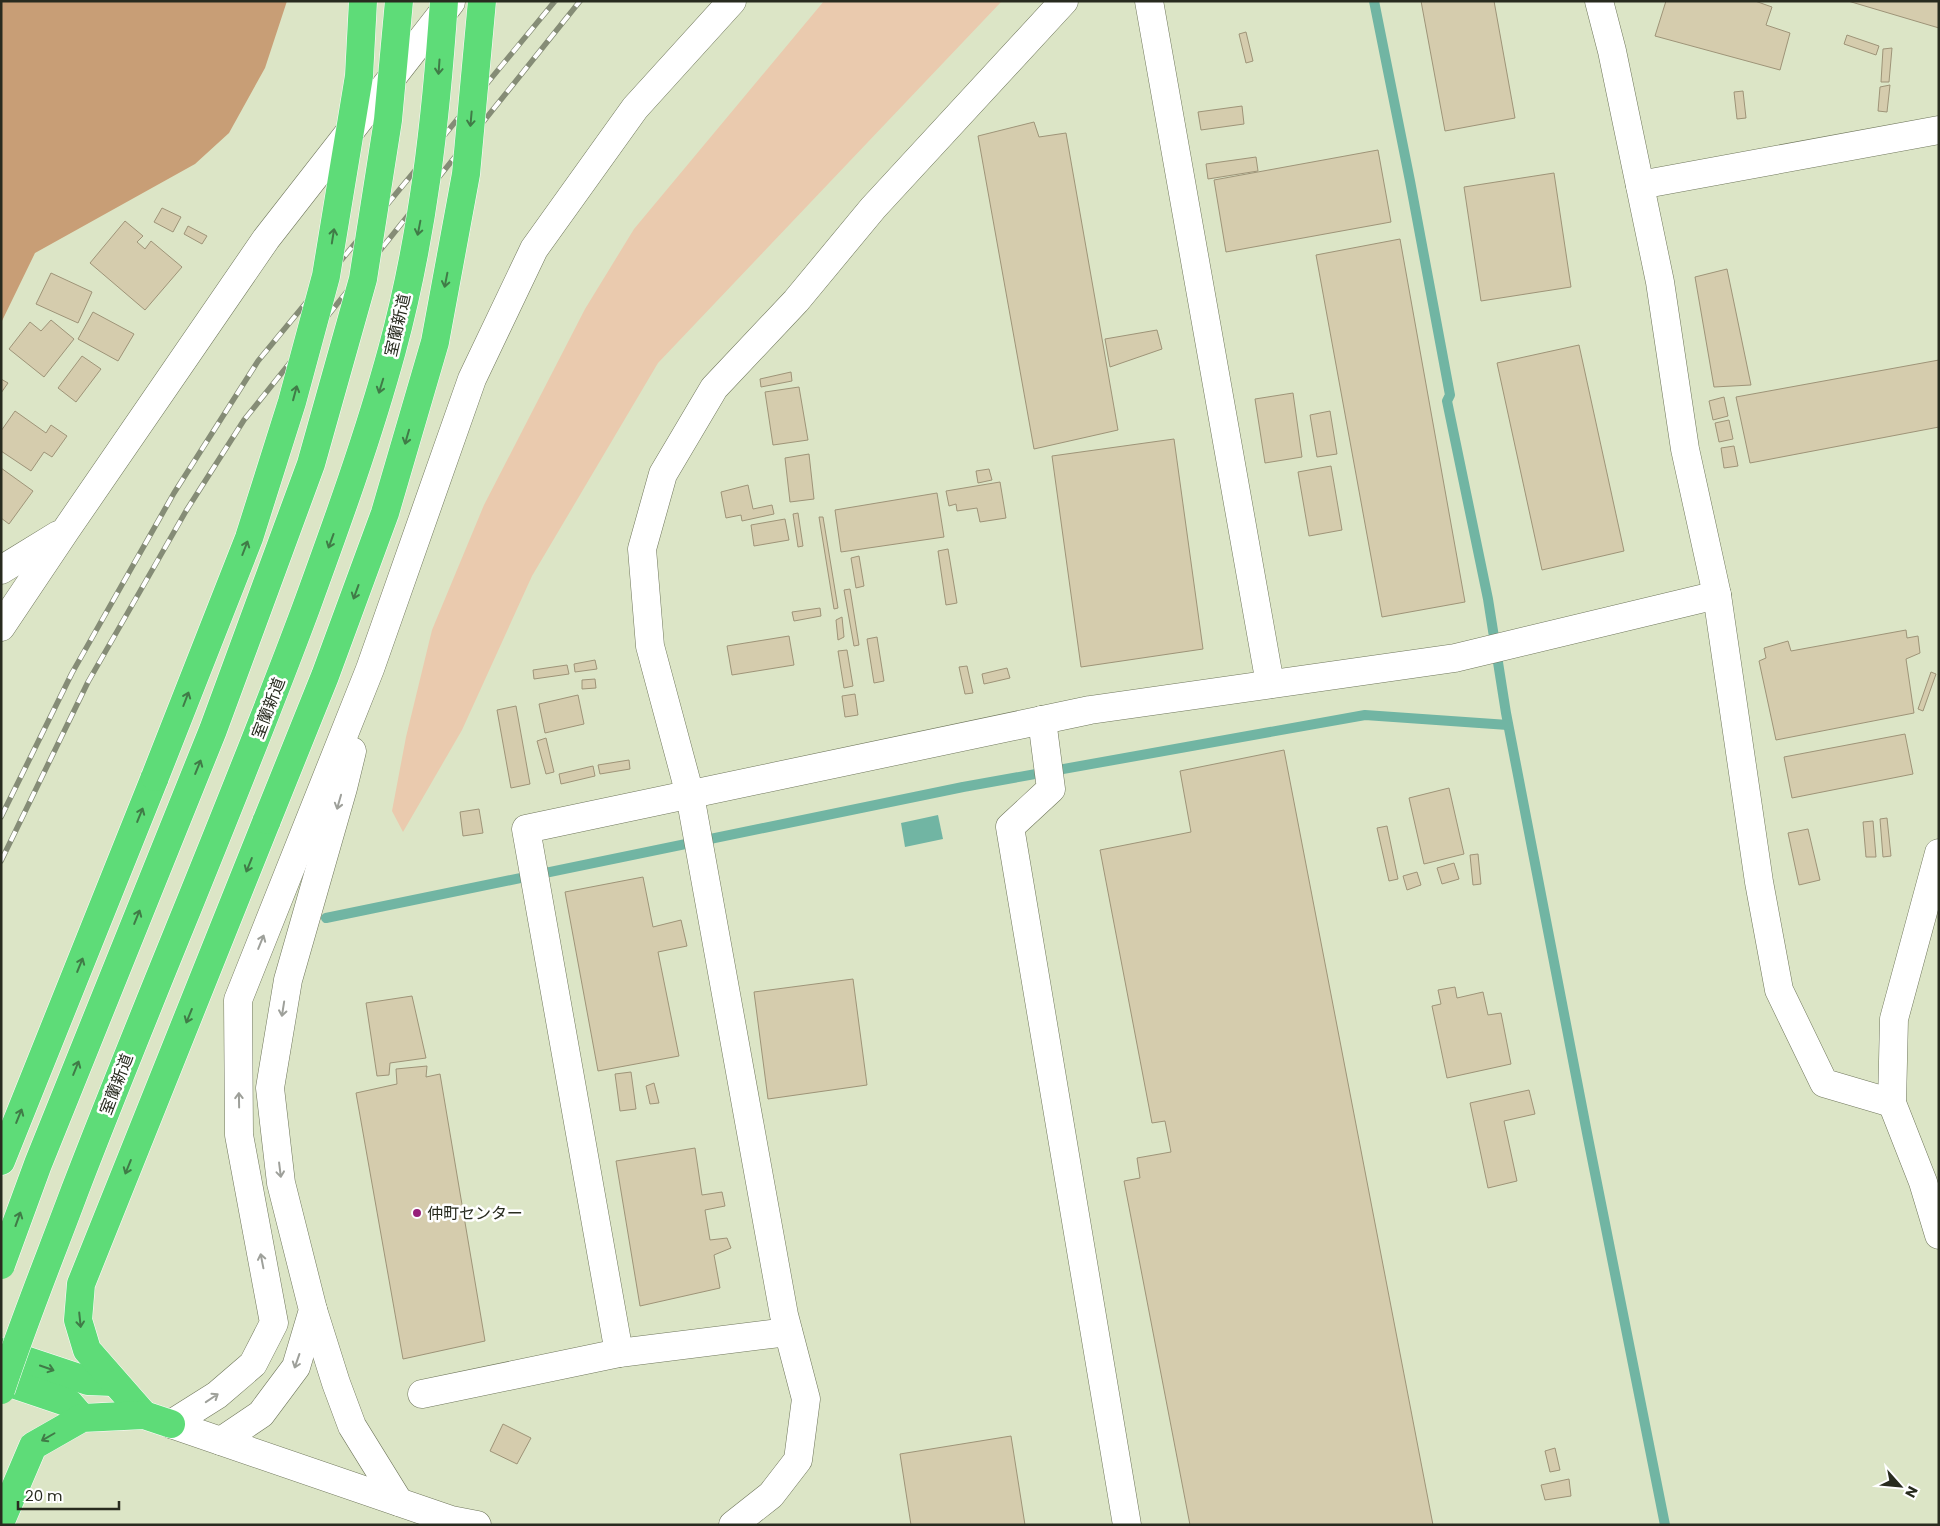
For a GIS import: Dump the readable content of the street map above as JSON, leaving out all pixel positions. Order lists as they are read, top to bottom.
{
  "streets": {
    "highway": ["室蘭新道"]
  },
  "places": ["仲町センター"],
  "scale_bar": "20 m",
  "north": "bottom right"
}
